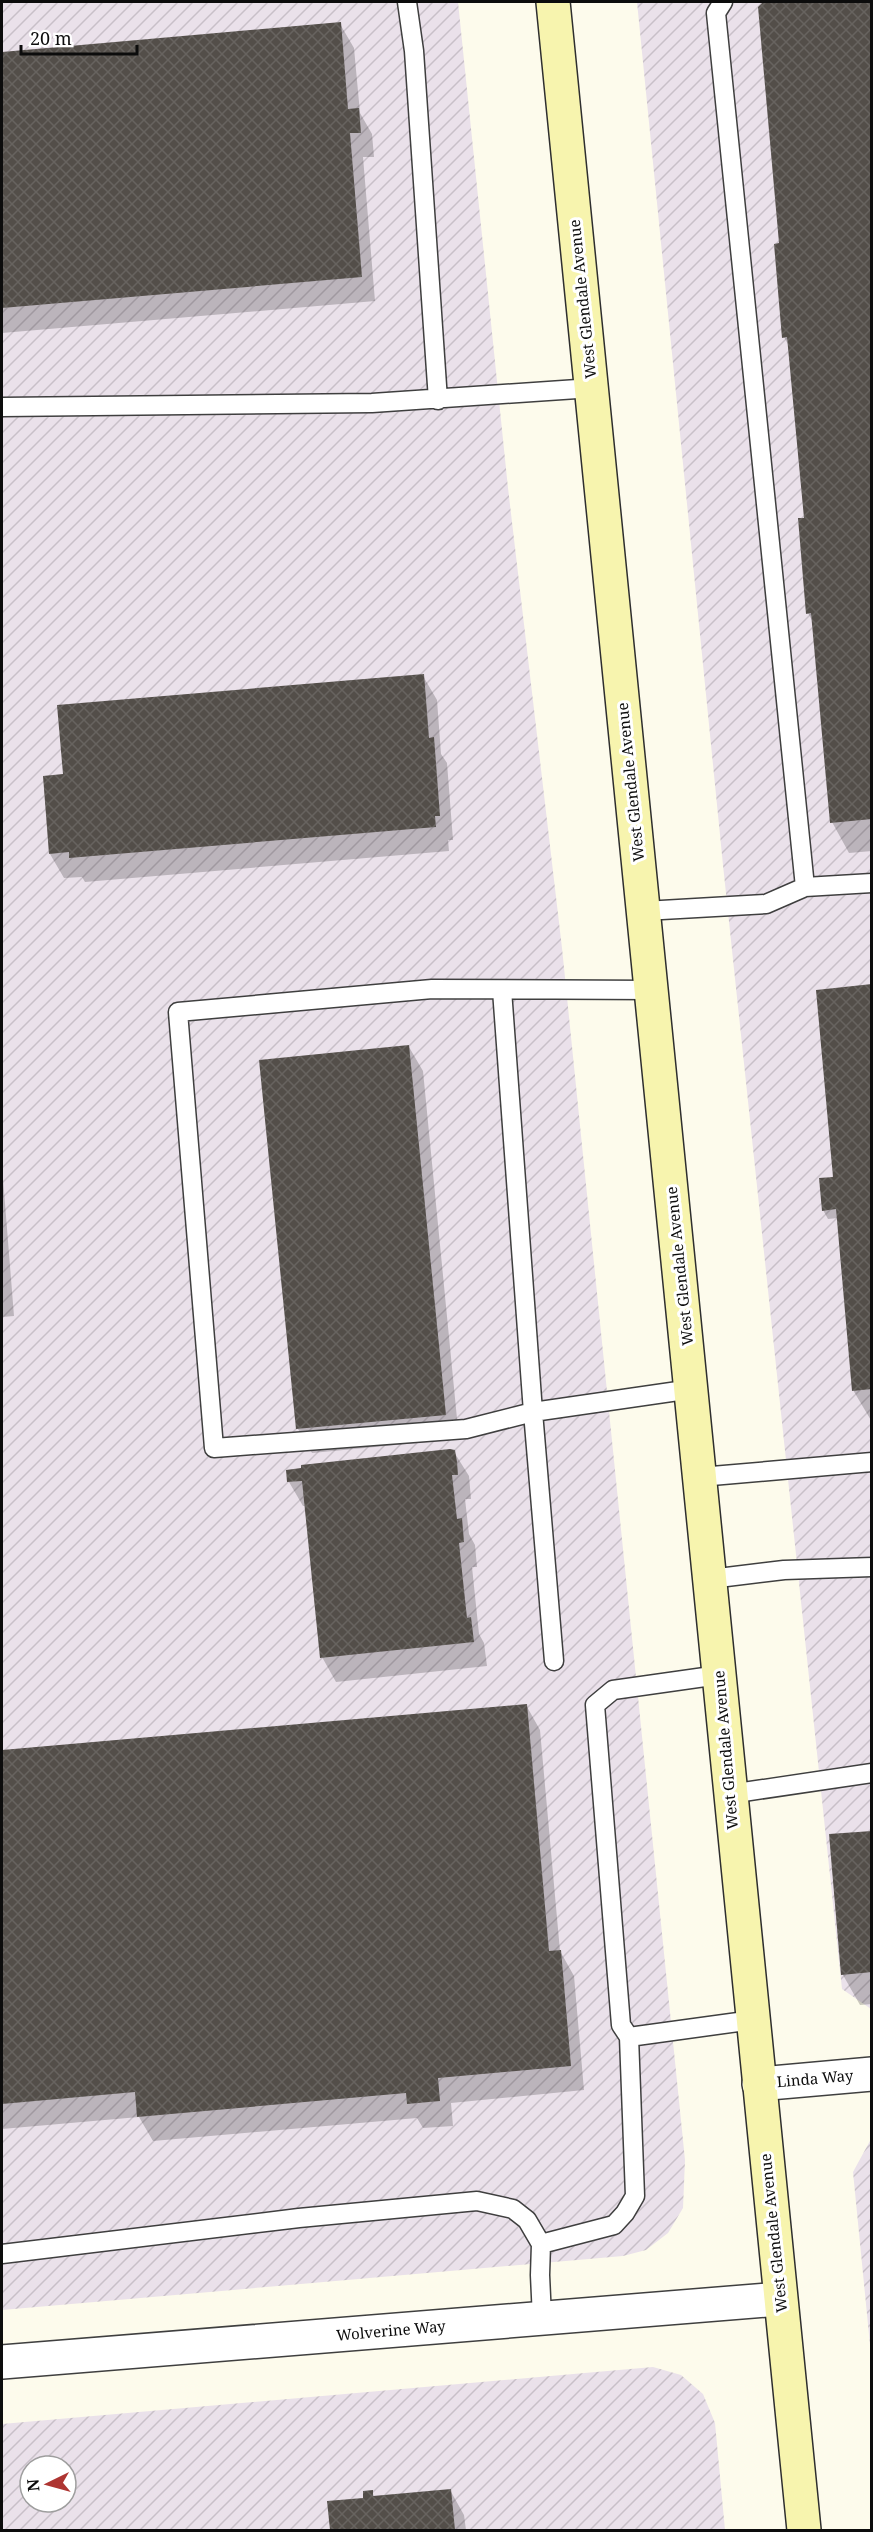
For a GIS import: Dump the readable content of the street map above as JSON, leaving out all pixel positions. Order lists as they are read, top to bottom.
{
  "streets": {
    "main road": ["West Glendale Avenue"],
    "street": ["Linda Way", "Wolverine Way"]
  },
  "crossings": [
    ["West Glendale Avenue", "Linda Way"],
    ["West Glendale Avenue", "Wolverine Way"]
  ],
  "scale_bar": "20 m",
  "north": "left"
}
